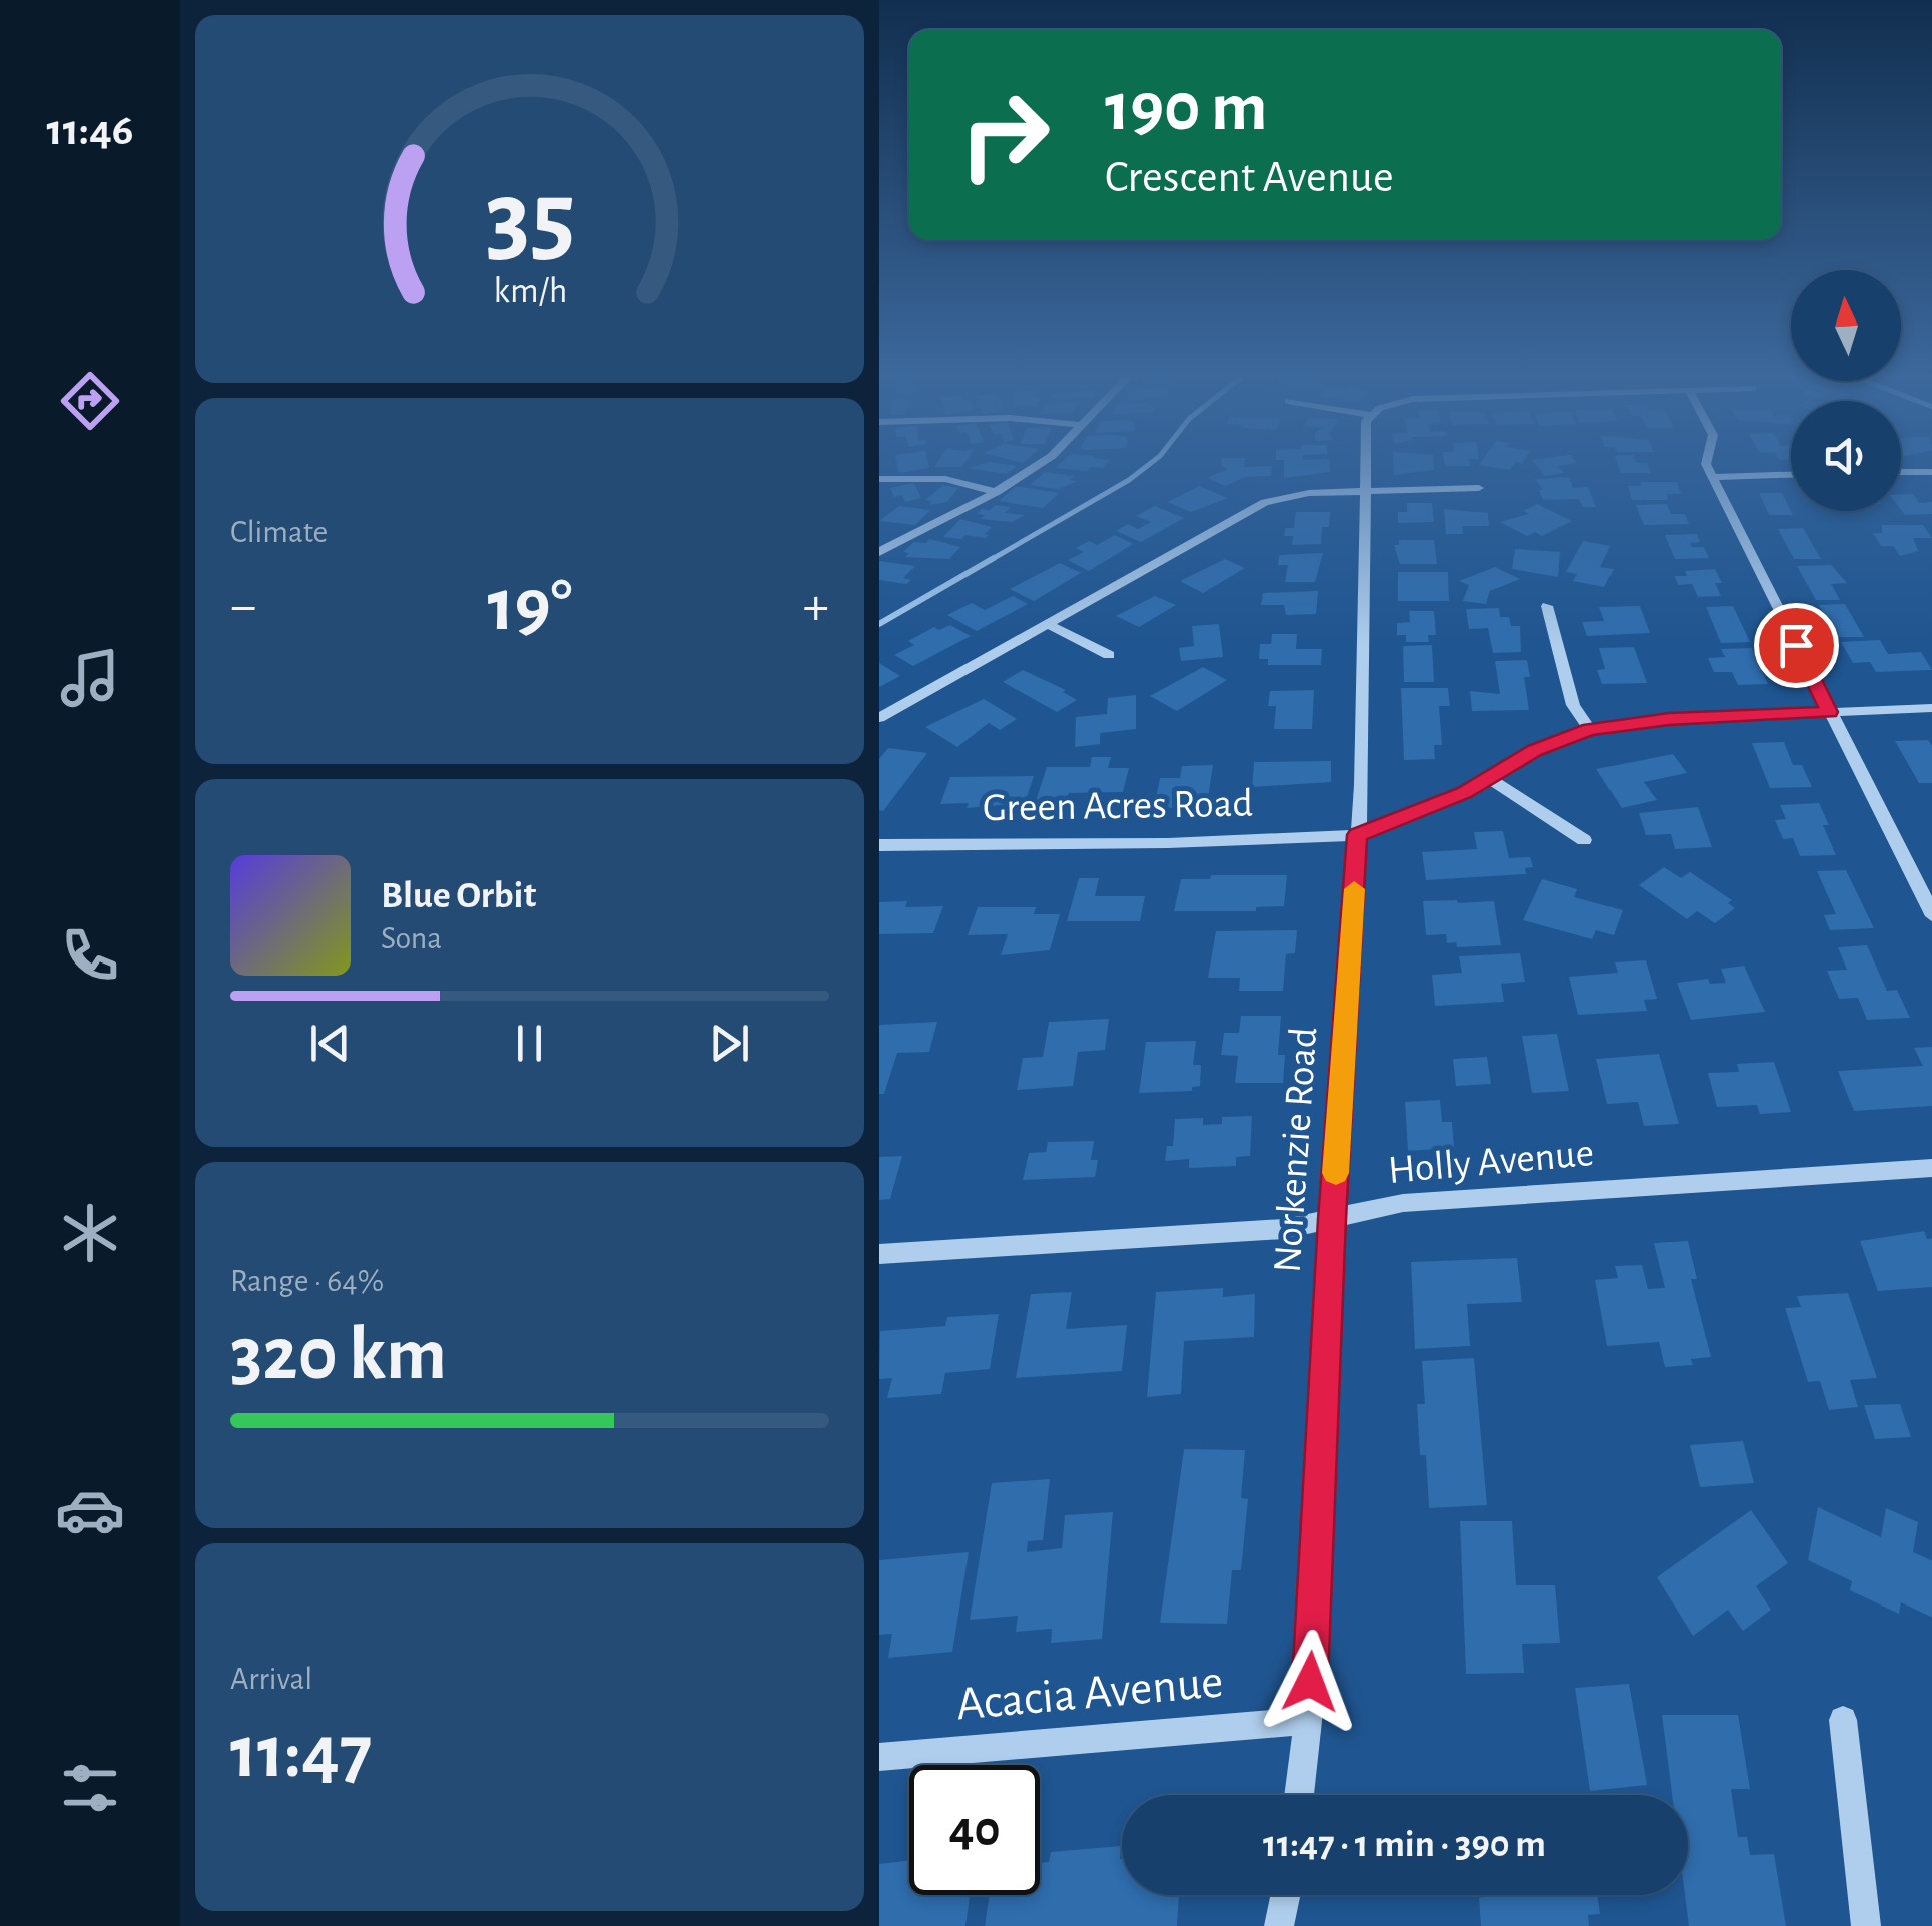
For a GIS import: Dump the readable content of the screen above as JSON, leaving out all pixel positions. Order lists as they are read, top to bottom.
{
  "streets": {
    "street": [
      "Green Acres Road",
      "Norkenzie Road",
      "Holly Avenue",
      "Acacia Avenue"
    ]
  },
  "crossings": [
    ["Green Acres Road", "Norkenzie Road"],
    ["Norkenzie Road", "Holly Avenue"],
    ["Norkenzie Road", "Acacia Avenue"]
  ],
  "north": "top",
  "page": {
    "tabs": "11:46",
    "turn": ["190 m", "Crescent Avenue"],
    "tile": [
      "Climate",
      ["Range · 64%", "320 km"],
      ["Arrival", "11:47"]
    ],
    "heat": ["−", "19°", "+"],
    "song": ["Blue Orbit", "Sona"],
    "limit": "40",
    "trip": "11:47 · 1 min · 390 m",
    "gauge": ["35", "km/h"]
  }
}
